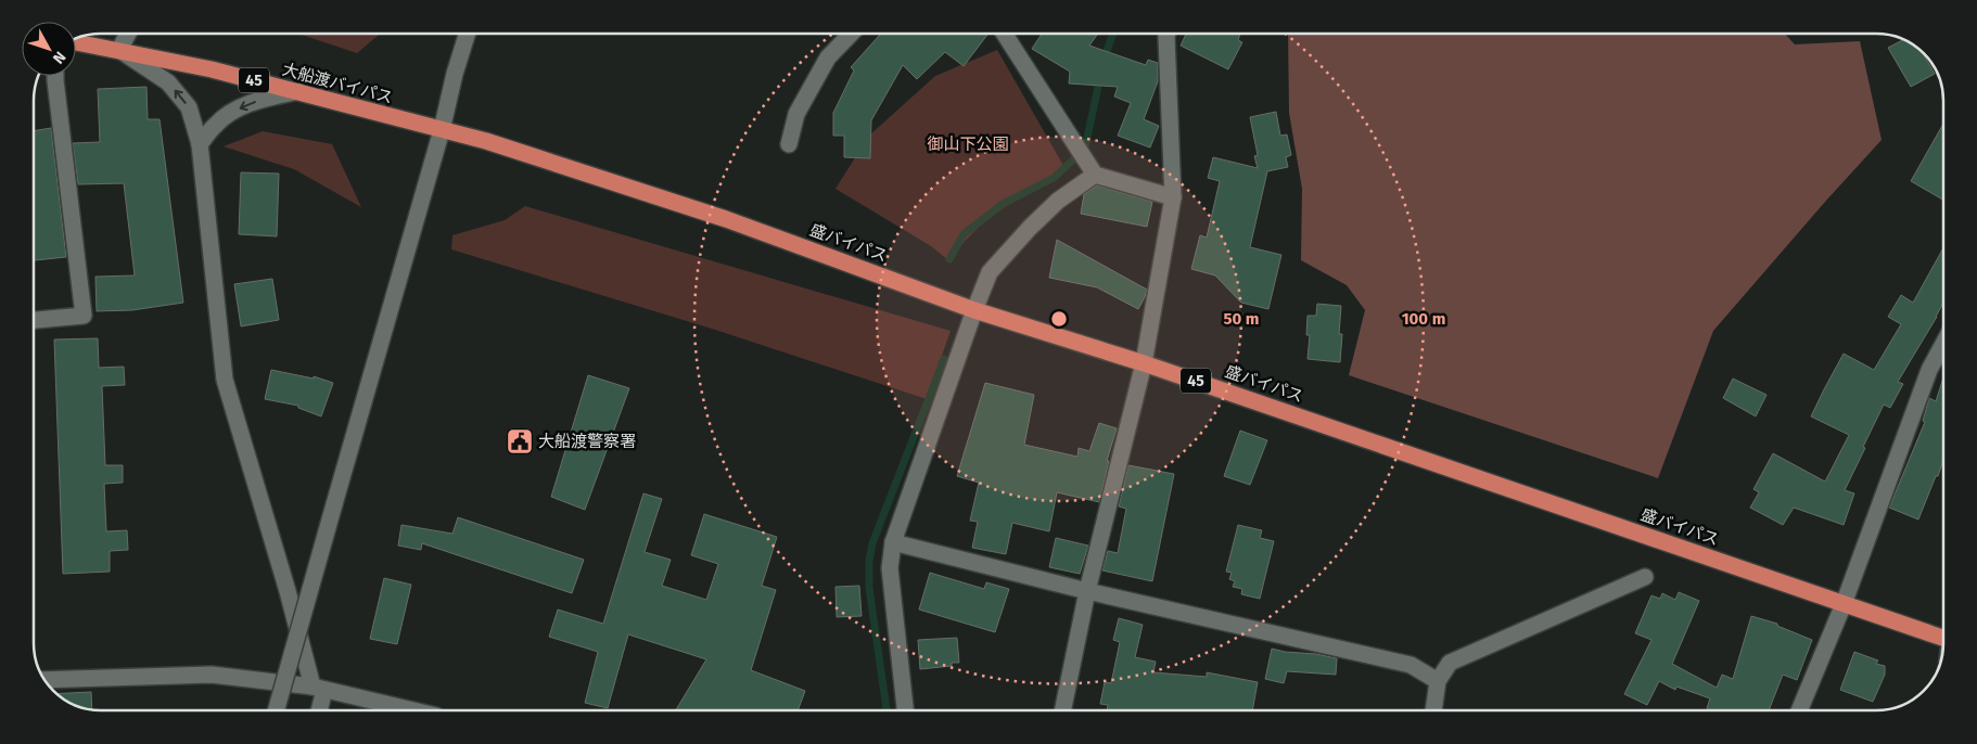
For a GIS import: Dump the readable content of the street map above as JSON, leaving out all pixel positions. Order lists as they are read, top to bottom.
{
  "streets": {
    "highway": ["45", "大船渡バイパス", "盛バイパス"]
  },
  "crossings": [
    ["大船渡バイパス", "盛バイパス"]
  ],
  "parks": ["御山下公園"],
  "places": {
    "public building": ["大船渡警察署"]
  },
  "north": "bottom right",
  "rings": ["50 m", "100 m"]
}
